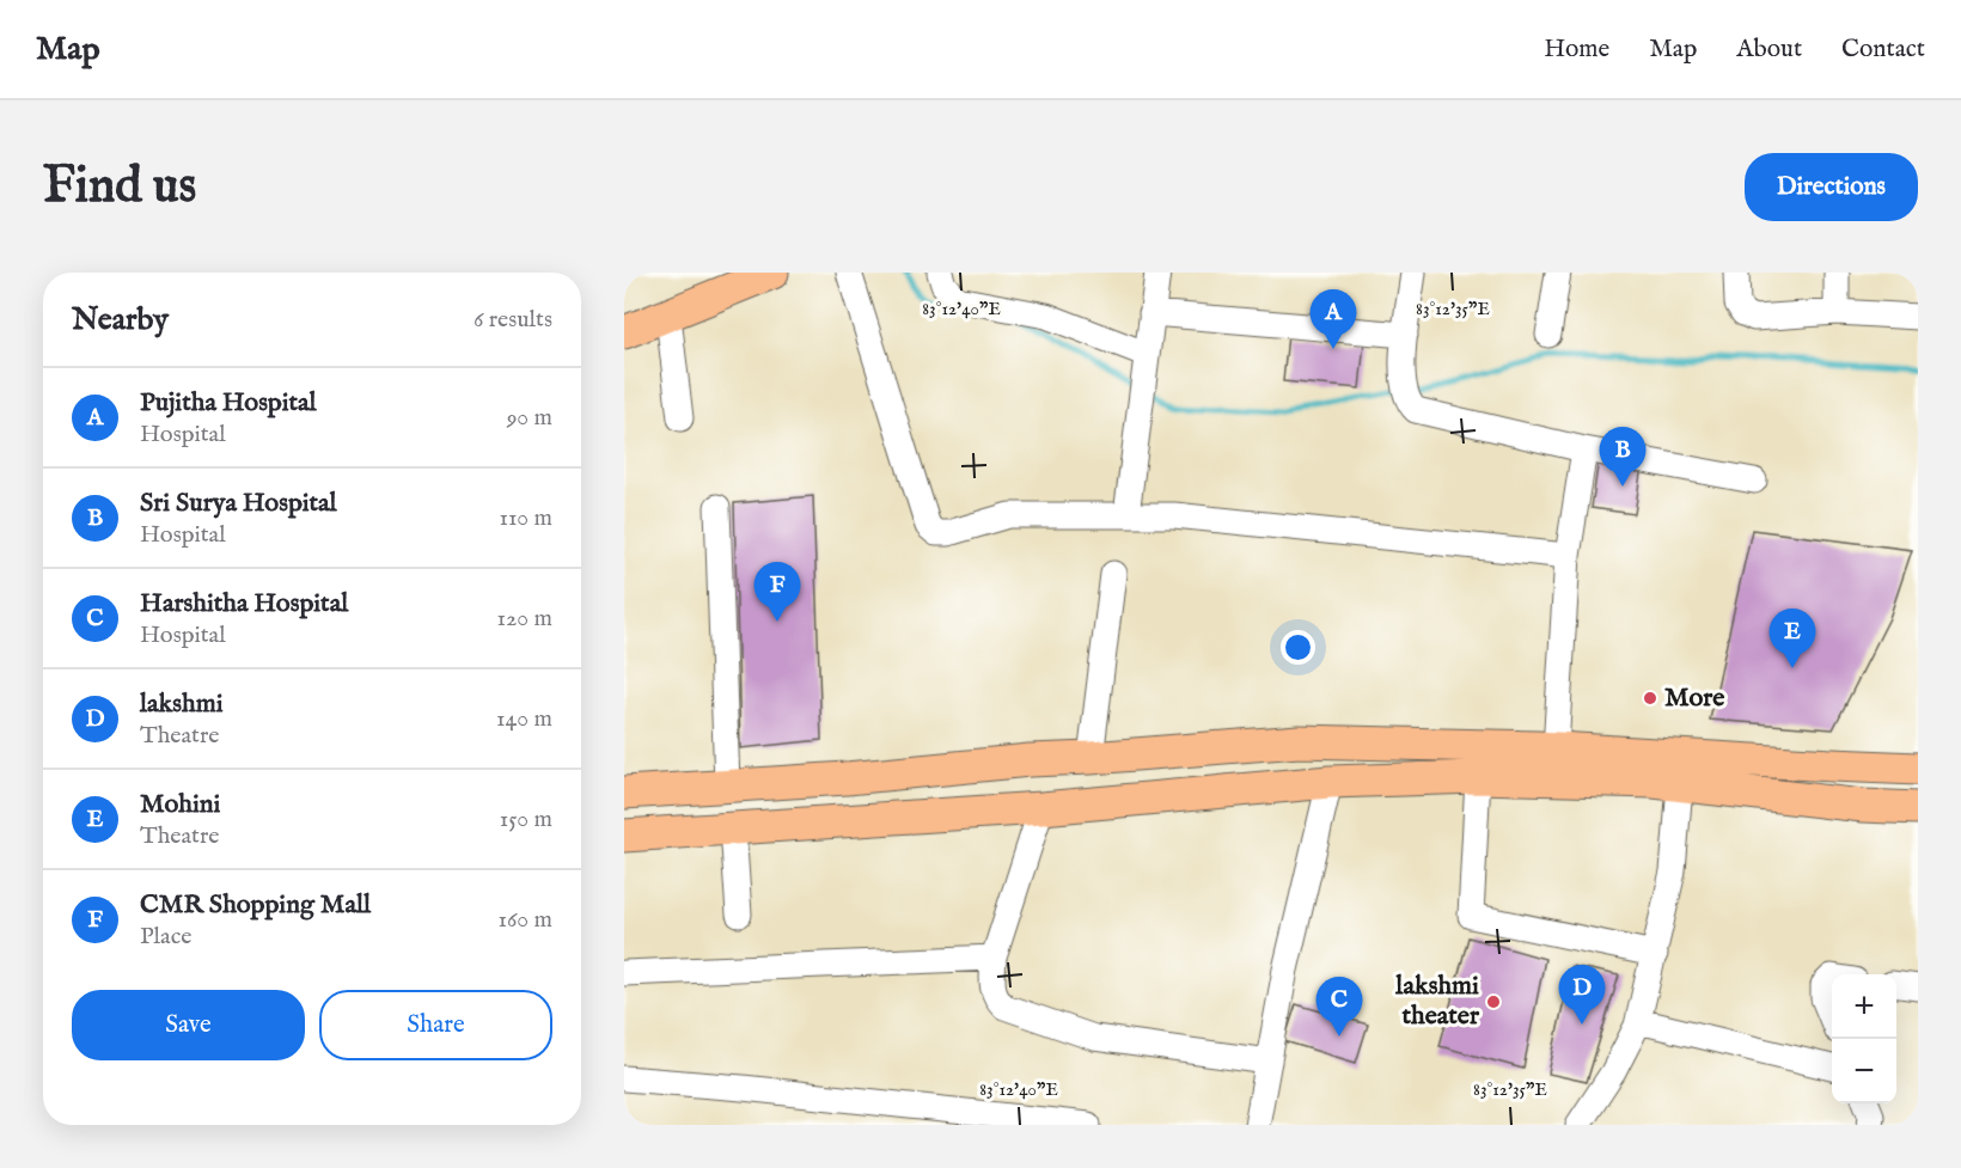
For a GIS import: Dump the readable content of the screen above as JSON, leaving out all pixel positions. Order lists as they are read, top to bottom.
{
  "places": ["More", "lakshmi theater"],
  "page": {
    "header": "Map",
    "nav": [
      "Home",
      "Map",
      "About",
      "Contact"
    ],
    "buttons": [
      "Directions",
      ["Save", "Share"]
    ],
    "title": "Find us",
    "heading": ["Nearby", "6 results"],
    "pins": [
      "A",
      "B",
      "F",
      "E",
      "D",
      "C"
    ],
    "list": [
      {
        "mark": "A",
        "name": "Pujitha Hospital",
        "note": "Hospital",
        "value": "90 m"
      },
      {
        "mark": "B",
        "name": "Sri Surya Hospital",
        "note": "Hospital",
        "value": "110 m"
      },
      {
        "mark": "C",
        "name": "Harshitha Hospital",
        "note": "Hospital",
        "value": "120 m"
      },
      {
        "mark": "D",
        "name": "lakshmi",
        "note": "Theatre",
        "value": "140 m"
      },
      {
        "mark": "E",
        "name": "Mohini",
        "note": "Theatre",
        "value": "150 m"
      },
      {
        "mark": "F",
        "name": "CMR Shopping Mall",
        "note": "Place",
        "value": "160 m"
      }
    ],
    "map_buttons": ["+", "−"]
  },
  "coordinates": ["83°12'40\"E", "83°12'35\"E"]
}
